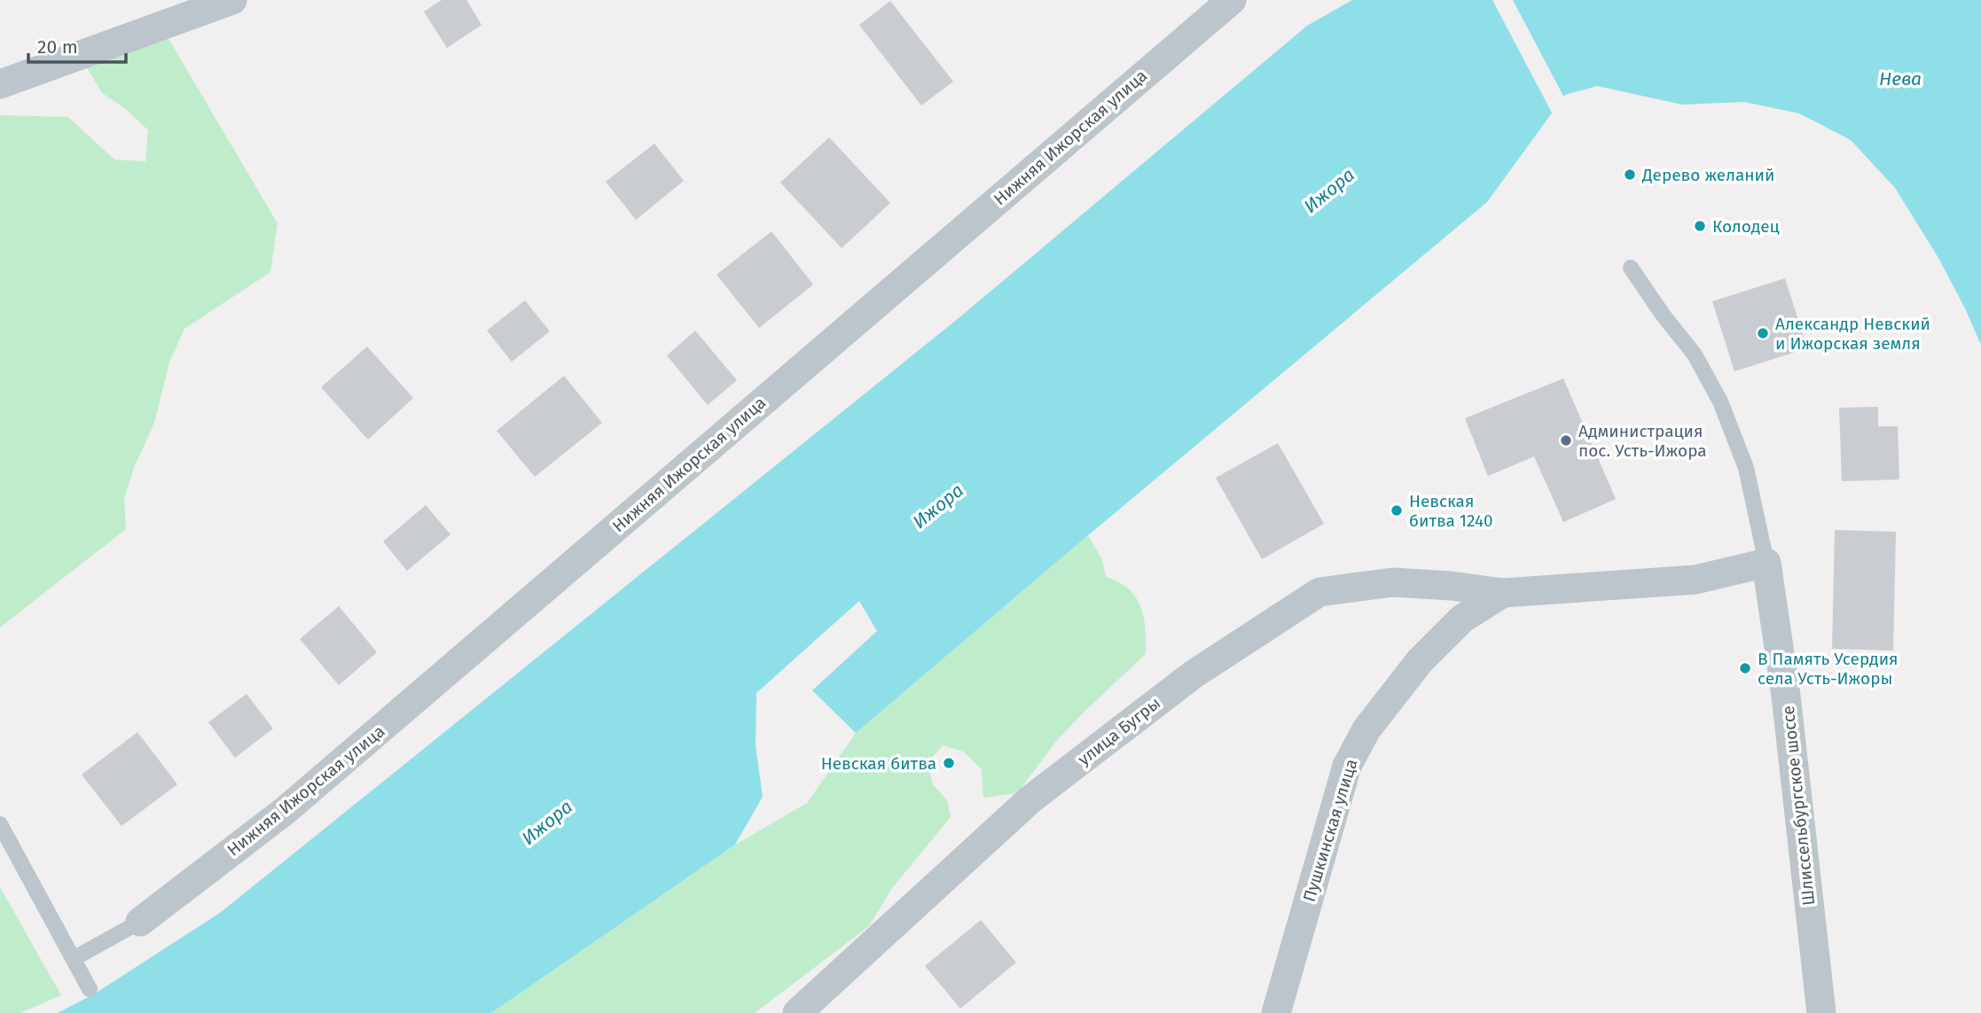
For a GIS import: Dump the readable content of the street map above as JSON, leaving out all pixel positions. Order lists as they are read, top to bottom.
{
  "streets": {
    "street": [
      "Нижняя Ижорская улица",
      "улица Бугры",
      "Шлиссельбургское шоссе",
      "Пушкинская улица"
    ]
  },
  "crossings": [
    ["улица Бугры", "Шлиссельбургское шоссе"],
    ["улица Бугры", "Пушкинская улица"]
  ],
  "water": ["Нева", "Ижора"],
  "places": [
    "Дерево желаний",
    "Колодец",
    "Александр Невский и Ижорская земля",
    "Администрация пос. Усть-Ижора",
    "Невская битва 1240",
    "В Память Усердия села Усть-Ижоры",
    "Невская битва"
  ],
  "scale_bar": "20 m"
}
